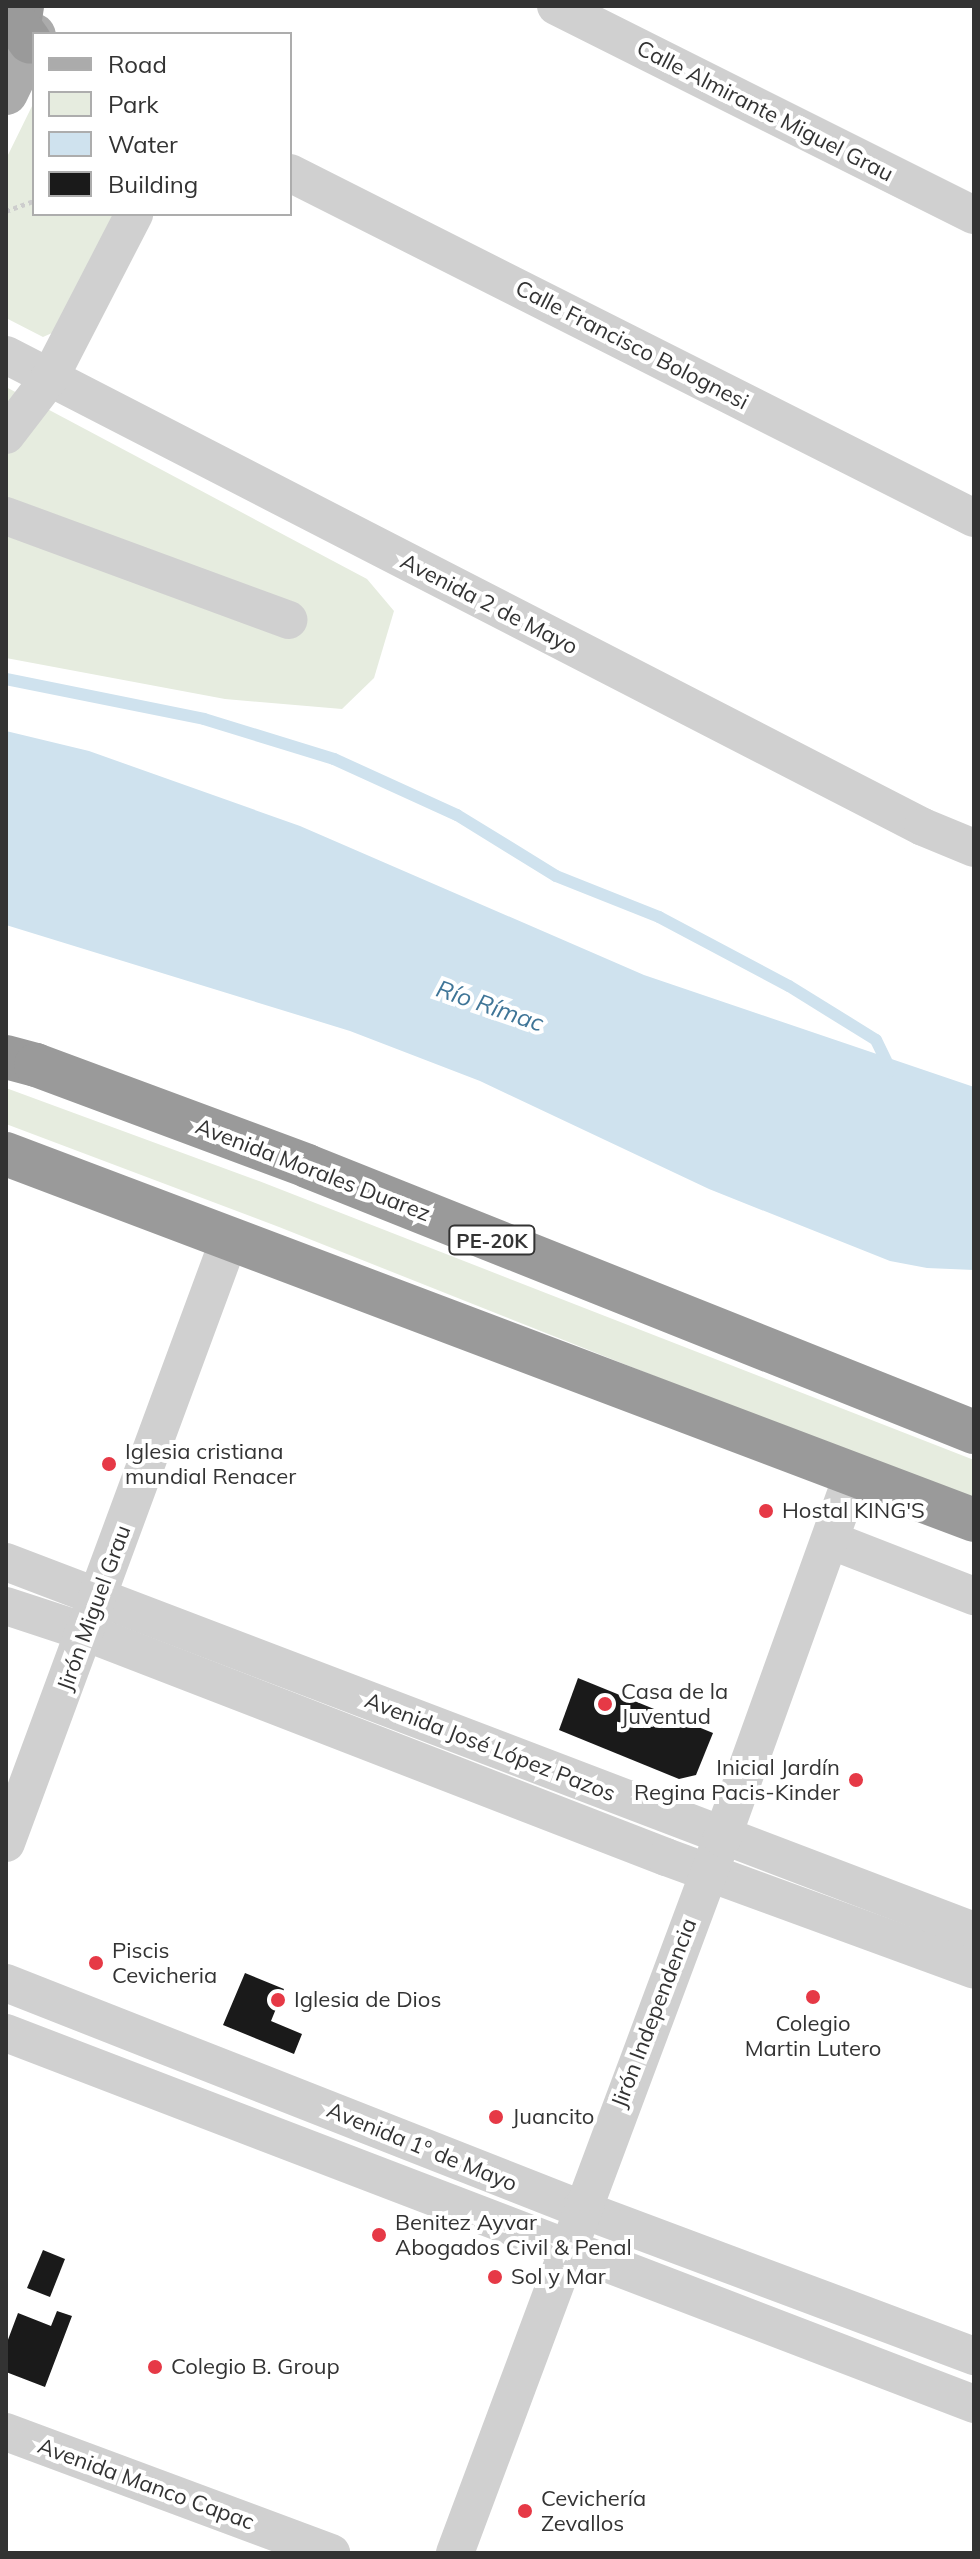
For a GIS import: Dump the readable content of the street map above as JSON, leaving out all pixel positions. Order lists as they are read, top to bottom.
{
  "streets": {
    "highway": ["Avenida Morales Duarez", "PE-20K"],
    "street": [
      "Calle Almirante Miguel Grau",
      "Calle Francisco Bolognesi",
      "Avenida 2 de Mayo",
      "Jirón Miguel Grau",
      "Avenida José López Pazos",
      "Jirón Independencia",
      "Avenida 1º de Mayo",
      "Avenida Manco Capac"
    ]
  },
  "crossings": [
    ["Jirón Miguel Grau", "Avenida José López Pazos"],
    ["Avenida José López Pazos", "Jirón Independencia"],
    ["Jirón Independencia", "Avenida 1º de Mayo"]
  ],
  "water": ["Río Rímac"],
  "places": [
    "Iglesia cristiana mundial Renacer",
    "Hostal KING'S",
    "Casa de la Juventud",
    "Inicial Jardín Regina Pacis-Kinder",
    "Piscis Cevicheria",
    "Colegio Martin Lutero",
    "Iglesia de Dios",
    "Juancito",
    "Benitez Ayvar Abogados Civil & Penal",
    "Sol y Mar",
    "Colegio B. Group",
    "Cevichería Zevallos"
  ],
  "legend": [
    "Road",
    "Park",
    "Water",
    "Building"
  ]
}
